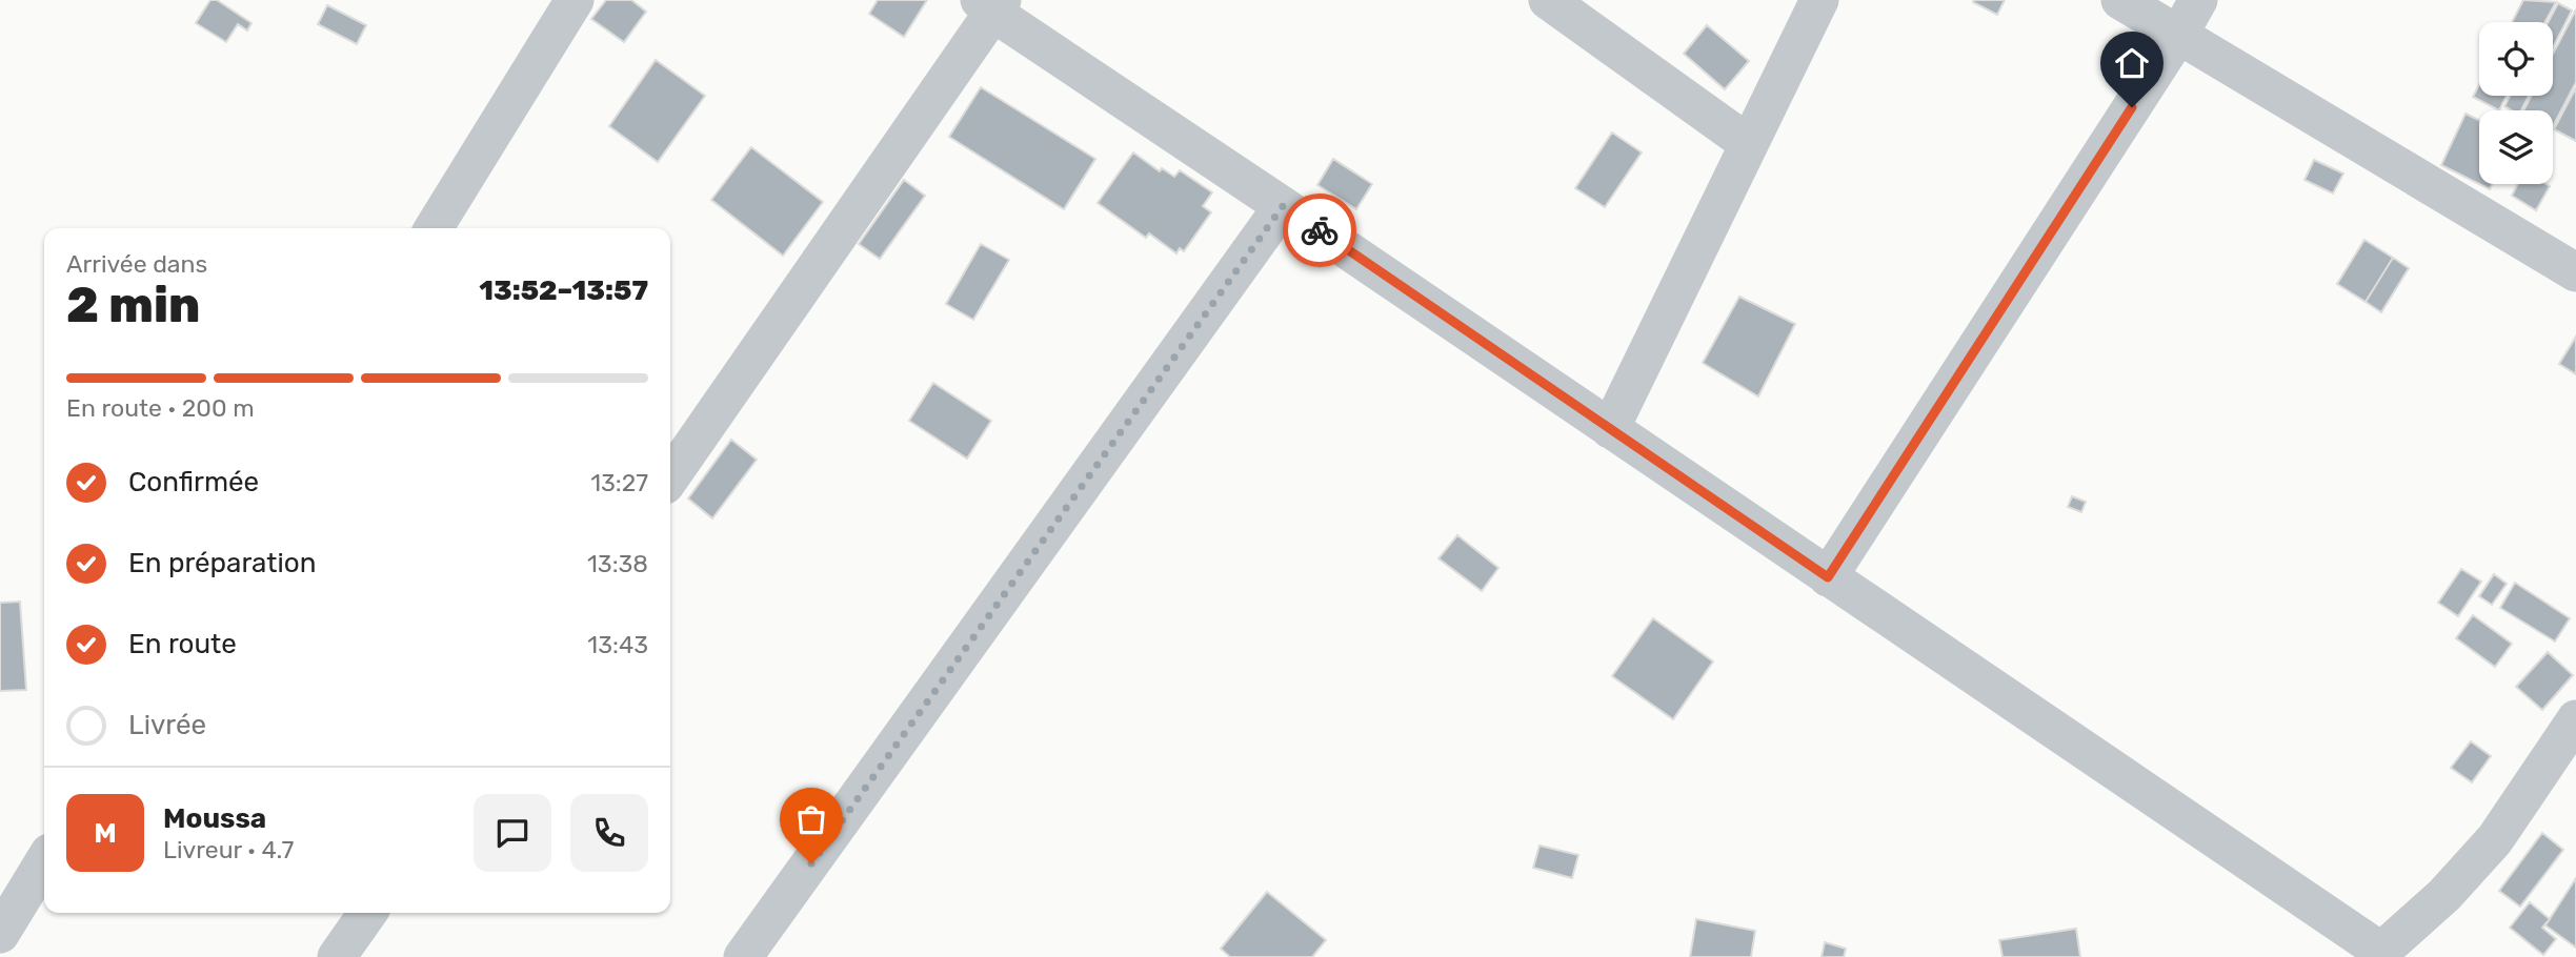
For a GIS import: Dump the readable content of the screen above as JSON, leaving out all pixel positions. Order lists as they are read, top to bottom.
{
  "page": {
    "heading": ["2 min", "Arrivée dans", "13:52–13:57"],
    "panel": ["Moussa", "Livreur · 4.7"],
    "bar": "En route · 200 m",
    "list": [
      ["Confirmée", "13:27"],
      ["En préparation", "13:38"],
      ["En route", "13:43"],
      "Livrée"
    ],
    "round": "M"
  }
}
